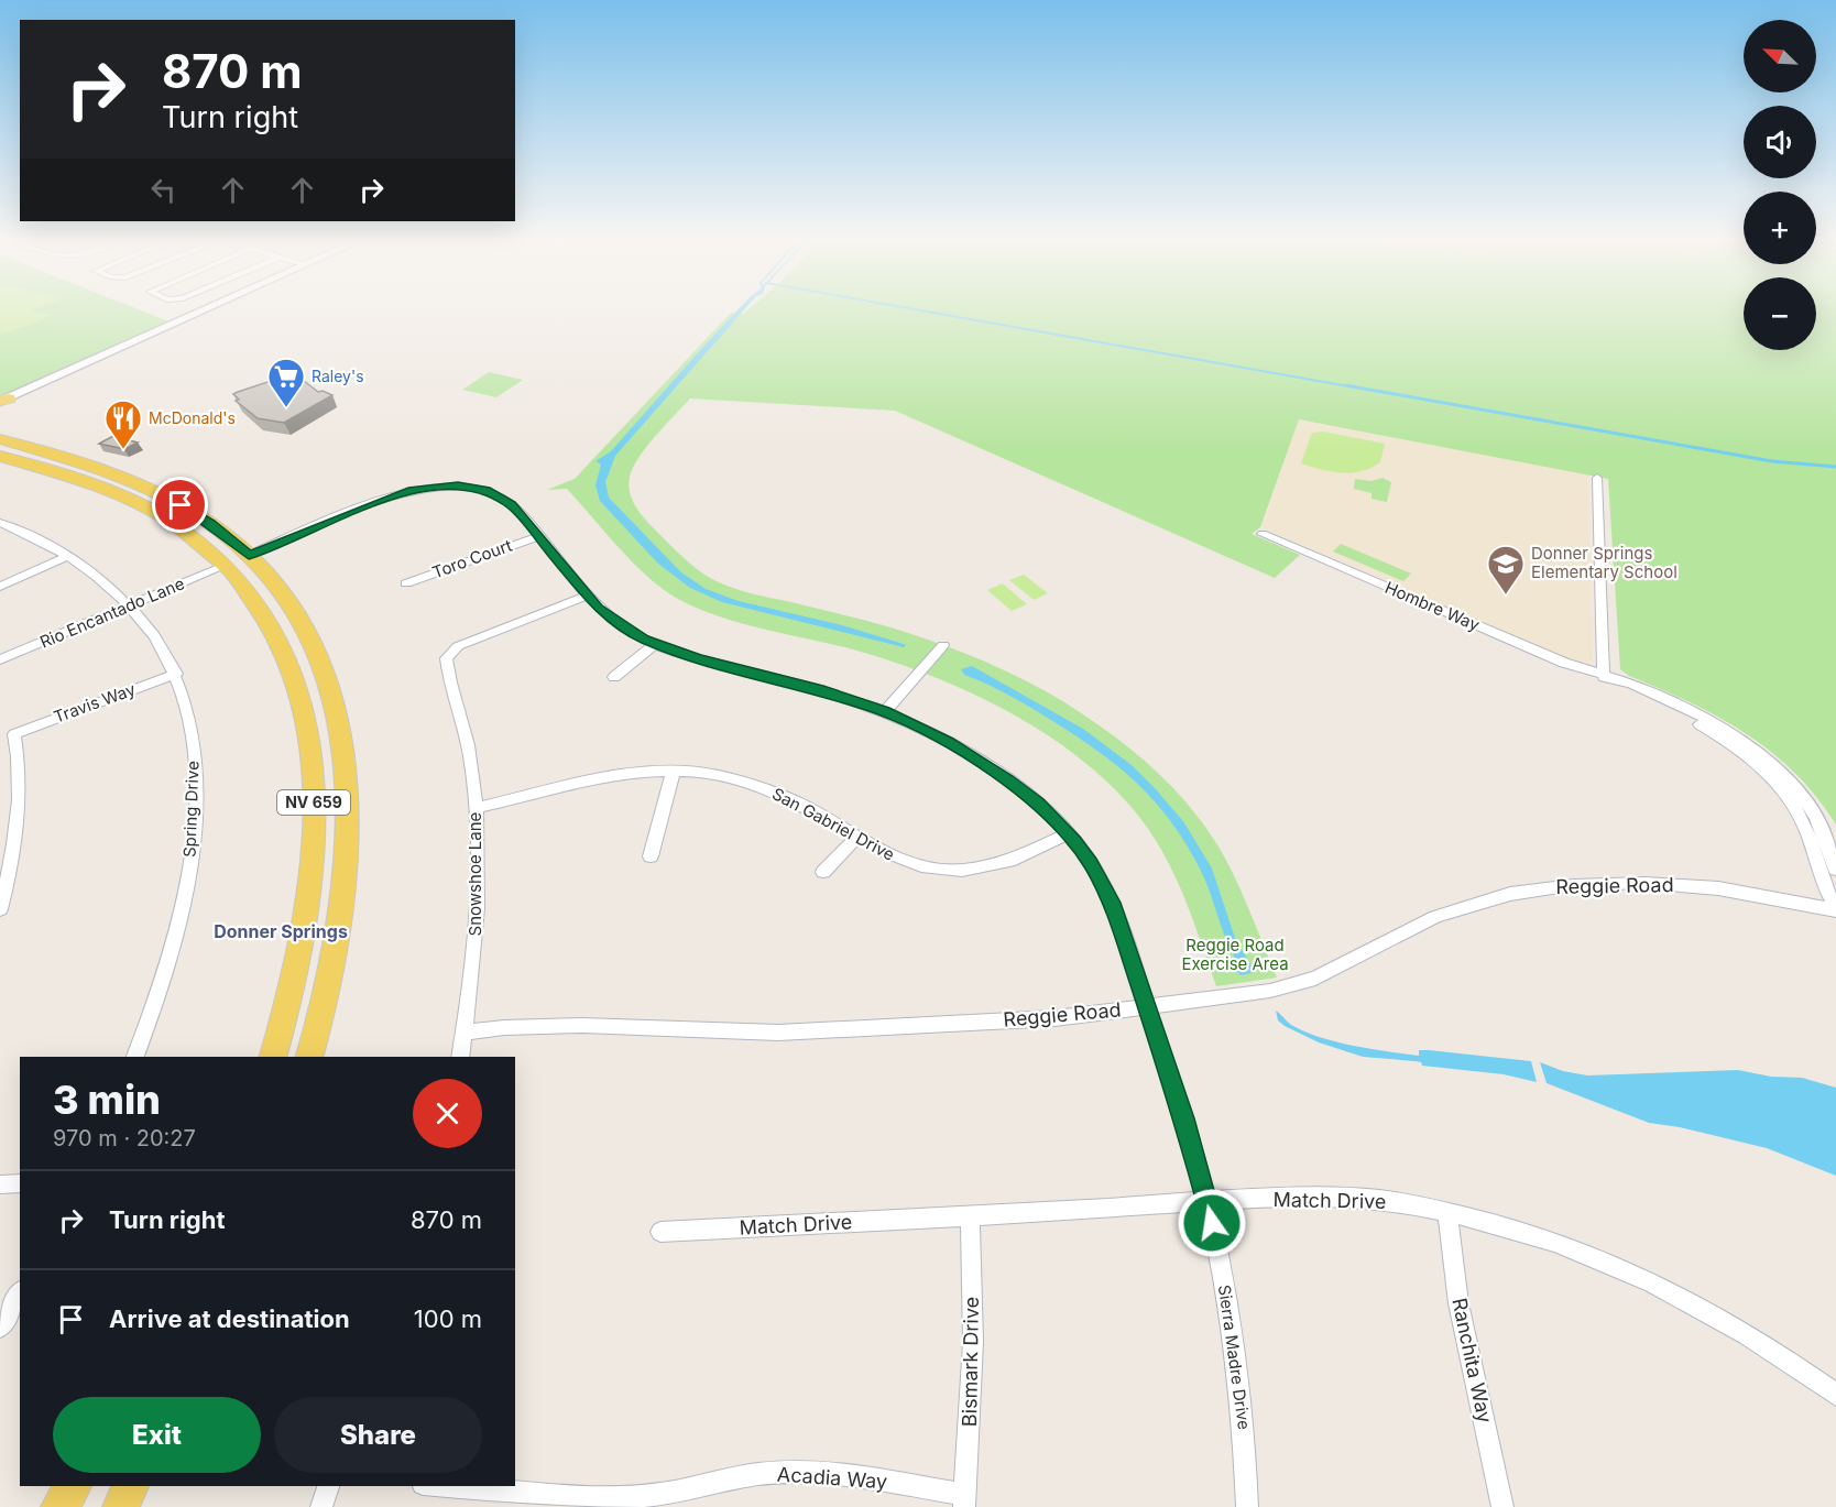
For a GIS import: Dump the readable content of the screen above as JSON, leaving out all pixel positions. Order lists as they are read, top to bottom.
{
  "streets": {
    "main road": ["NV 659"],
    "street": [
      "Toro Court",
      "Hombre Way",
      "Rio Encantado Lane",
      "Travis Way",
      "Spring Drive",
      "San Gabriel Drive",
      "Snowshoe Lane",
      "Reggie Road",
      "Match Drive",
      "Sierra Madre Drive",
      "Ranchita Way",
      "Bismark Drive",
      "Acadia Way"
    ]
  },
  "crossings": [
    ["Toro Court", "Sierra Madre Drive"],
    ["Hombre Way", "Reggie Road"],
    ["Rio Encantado Lane", "NV 659"],
    ["Rio Encantado Lane", "Spring Drive"],
    ["Travis Way", "Spring Drive"],
    ["NV 659", "Sierra Madre Drive"],
    ["San Gabriel Drive", "Snowshoe Lane"],
    ["San Gabriel Drive", "Sierra Madre Drive"],
    ["Snowshoe Lane", "Reggie Road"],
    ["Snowshoe Lane", "Sierra Madre Drive"],
    ["Reggie Road", "Sierra Madre Drive"],
    ["Match Drive", "Sierra Madre Drive"],
    ["Match Drive", "Ranchita Way"],
    ["Match Drive", "Bismark Drive"],
    ["Bismark Drive", "Acadia Way"]
  ],
  "districts": ["Donner Springs"],
  "parks": ["Reggie Road Exercise Area"],
  "places": {
    "supermarket": ["Raley's"],
    "restaurant": ["McDonald's"],
    "school or university": ["Donner Springs Elementary School"]
  },
  "north": "top left",
  "page": {
    "map_buttons": ["+", "−"],
    "turn": ["870 m", "Turn right"],
    "heading": ["3 min", "970 m · 20:27"],
    "list": [
      {
        "name": "Turn right",
        "value": "870 m"
      },
      {
        "name": "Arrive at destination",
        "value": "100 m"
      }
    ],
    "buttons": ["Exit", "Share"]
  }
}
